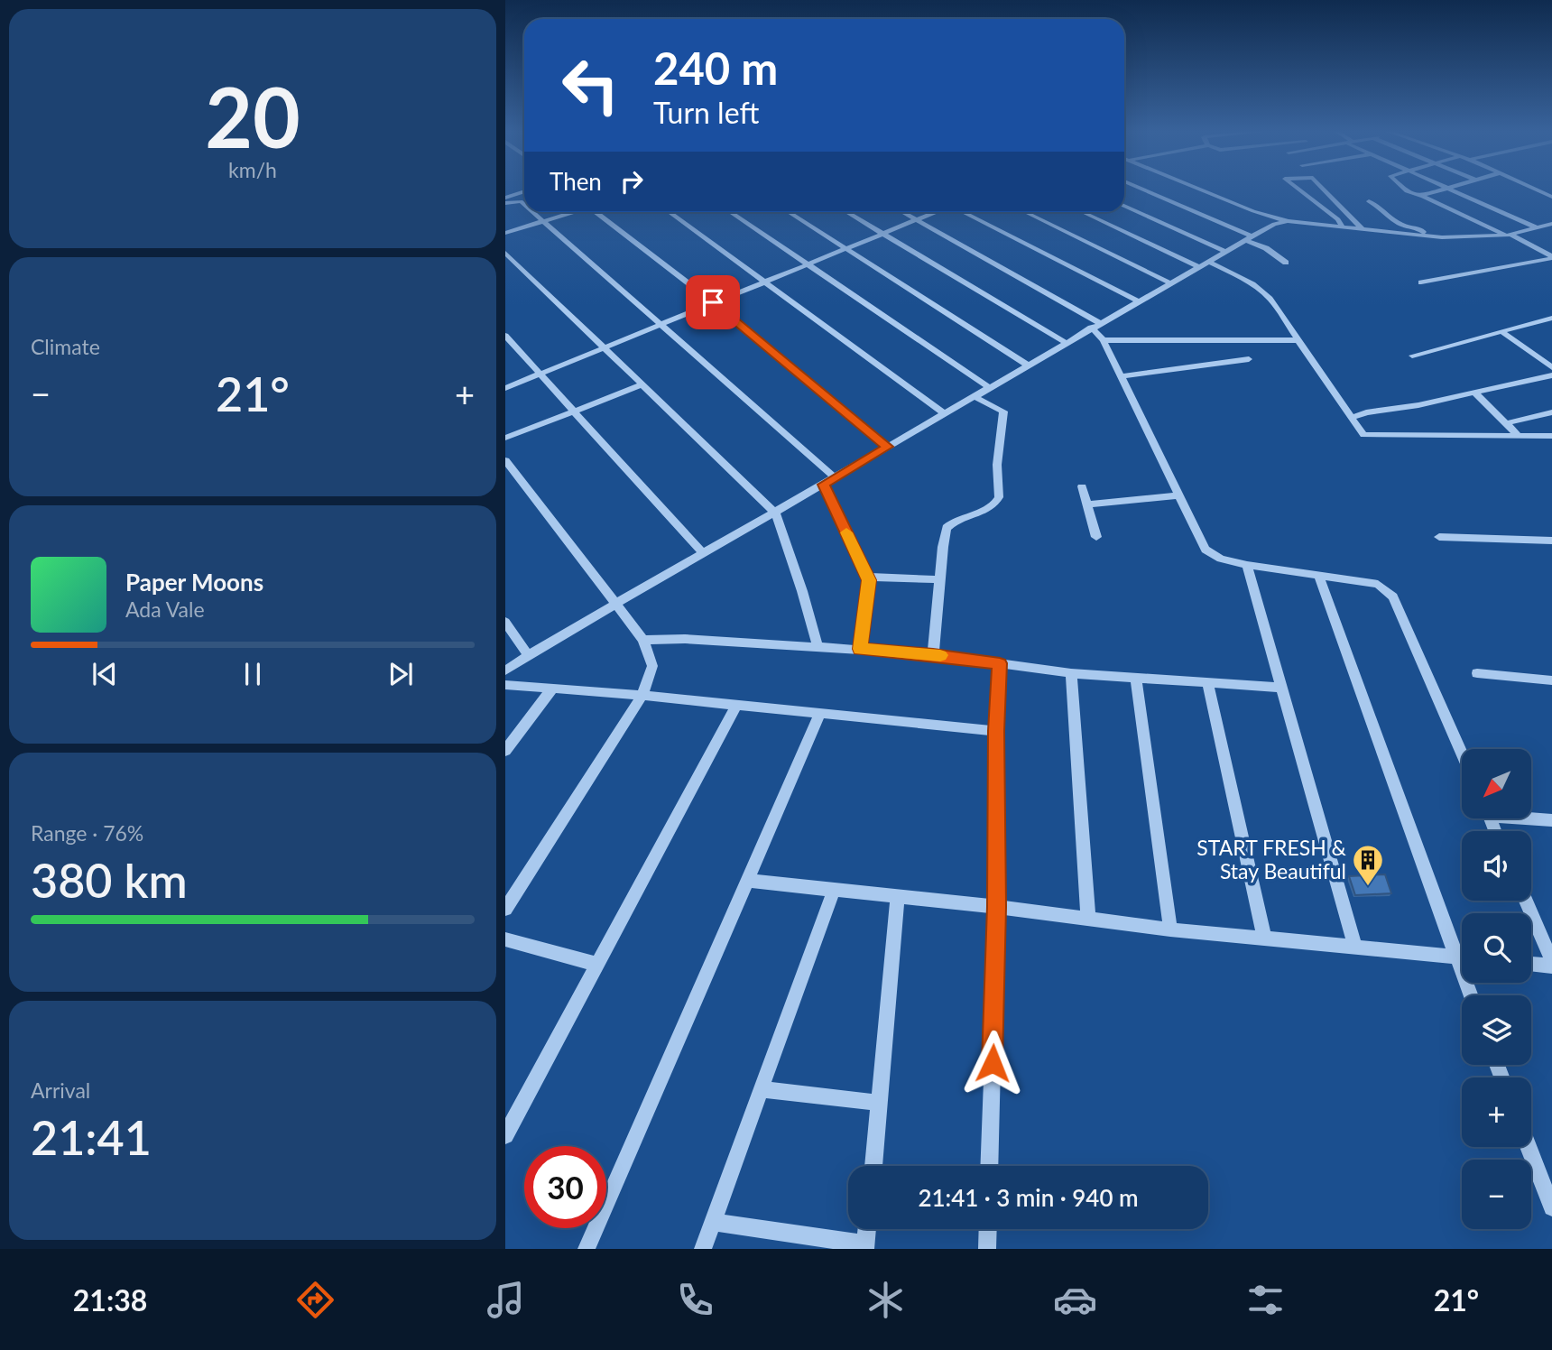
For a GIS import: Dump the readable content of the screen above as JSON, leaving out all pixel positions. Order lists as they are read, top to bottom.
{
  "places": {
    "building": ["START FRESH & Stay Beautiful"]
  },
  "north": "bottom left",
  "page": {
    "tile": [
      ["20", "km/h"],
      "Climate",
      ["Range · 76%", "380 km"],
      ["Arrival", "21:41"]
    ],
    "turn": ["240 m", "Turn left"],
    "then": "Then",
    "heat": ["−", "21°", "+"],
    "song": ["Paper Moons", "Ada Vale"],
    "map_buttons": ["+", "−"],
    "limit": "30",
    "trip": "21:41 · 3 min · 940 m",
    "tabs": ["21:38", "21°"]
  }
}
